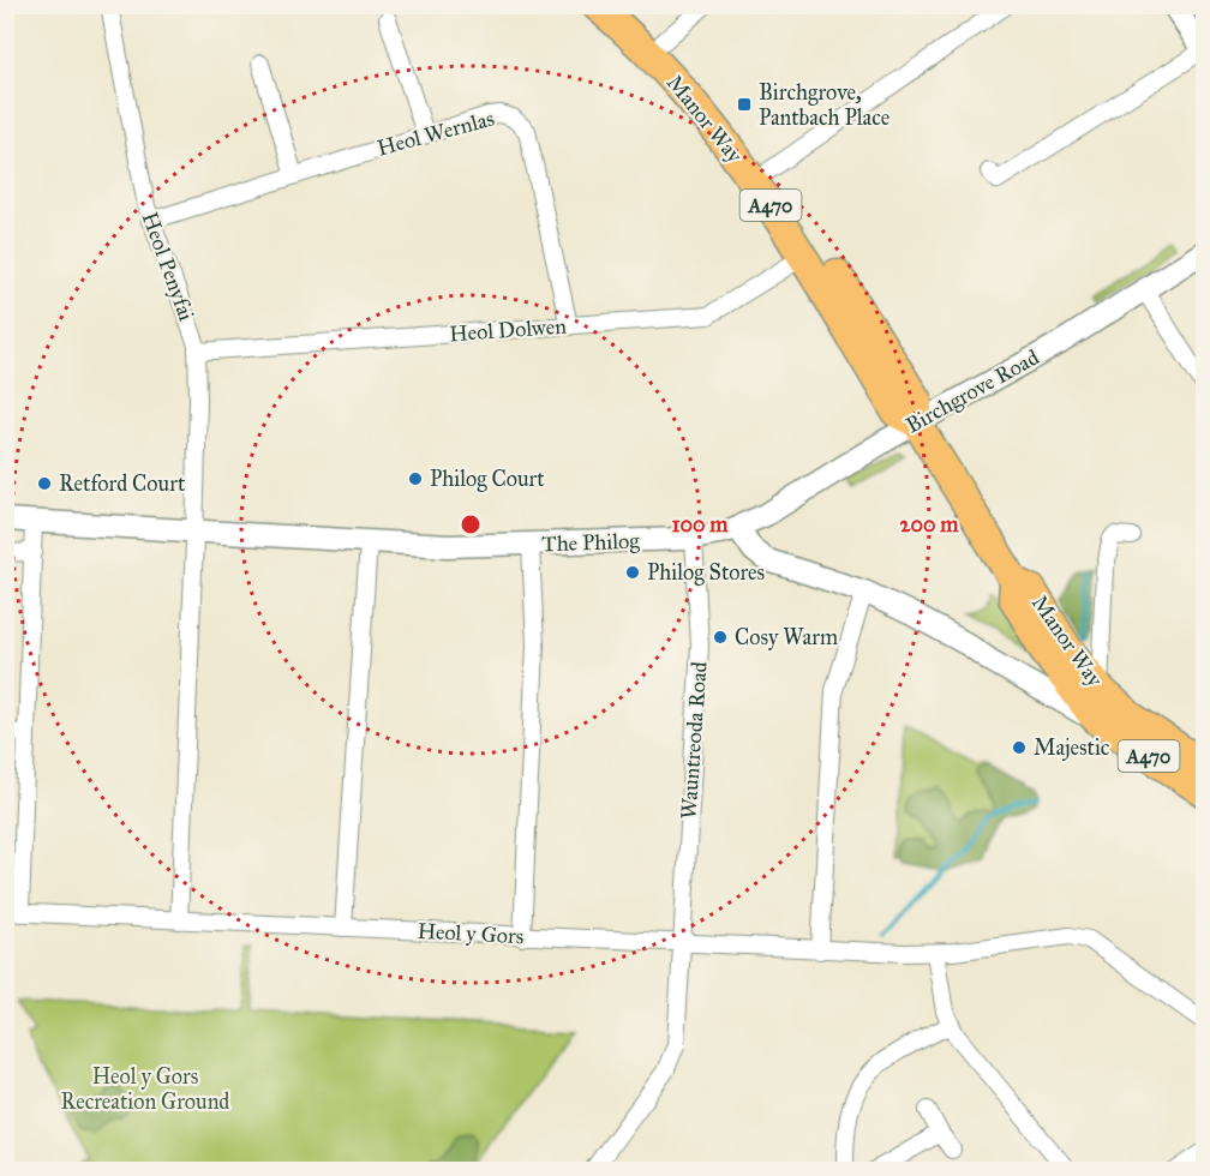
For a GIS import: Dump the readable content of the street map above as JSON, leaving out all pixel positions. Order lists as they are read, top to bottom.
{
  "streets": {
    "highway": ["Manor Way", "A470"],
    "street": [
      "Heol Wernlas",
      "Heol Penyfai",
      "Heol Dolwen",
      "Birchgrove Road",
      "The Philog",
      "Wauntreoda Road",
      "Heol y Gors"
    ]
  },
  "crossings": [
    ["Manor Way", "A470"],
    ["Manor Way", "Heol Dolwen"],
    ["Manor Way", "Birchgrove Road"],
    ["Heol Wernlas", "Heol Penyfai"],
    ["Heol Wernlas", "Heol Dolwen"],
    ["Heol Penyfai", "Heol Dolwen"],
    ["Heol Penyfai", "The Philog"],
    ["Heol Penyfai", "Heol y Gors"],
    ["Birchgrove Road", "The Philog"],
    ["The Philog", "Wauntreoda Road"],
    ["Wauntreoda Road", "Heol y Gors"]
  ],
  "parks": ["Heol y Gors Recreation Ground"],
  "places": {
    "transit": ["Birchgrove, Pantbach Place"],
    "other": [
      "Philog Court",
      "Retford Court",
      "Philog Stores",
      "Cosy Warm",
      "Majestic"
    ]
  },
  "rings": ["100 m", "200 m"]
}
